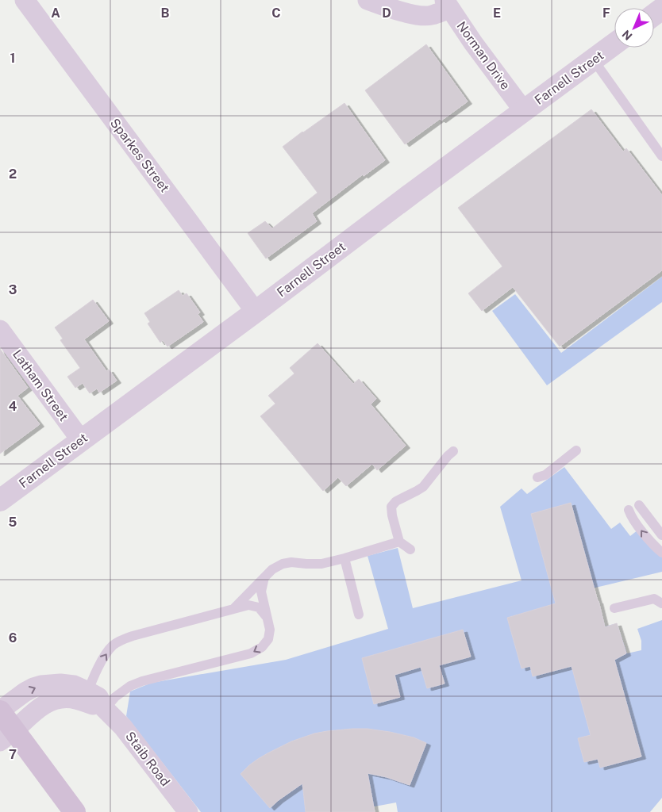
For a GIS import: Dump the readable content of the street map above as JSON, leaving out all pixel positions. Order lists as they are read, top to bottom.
{
  "streets": {
    "street": [
      "Norman Drive",
      "Farnell Street",
      "Sparkes Street",
      "Latham Street",
      "Staib Road"
    ]
  },
  "crossings": [
    ["Norman Drive", "Farnell Street"],
    ["Farnell Street", "Sparkes Street"],
    ["Farnell Street", "Latham Street"]
  ],
  "north": "bottom left",
  "grid": {
    "columns": [
      "A",
      "B",
      "C",
      "D",
      "E",
      "F"
    ],
    "rows": [
      "1",
      "2",
      "3",
      "4",
      "5",
      "6",
      "7"
    ]
  }
}
